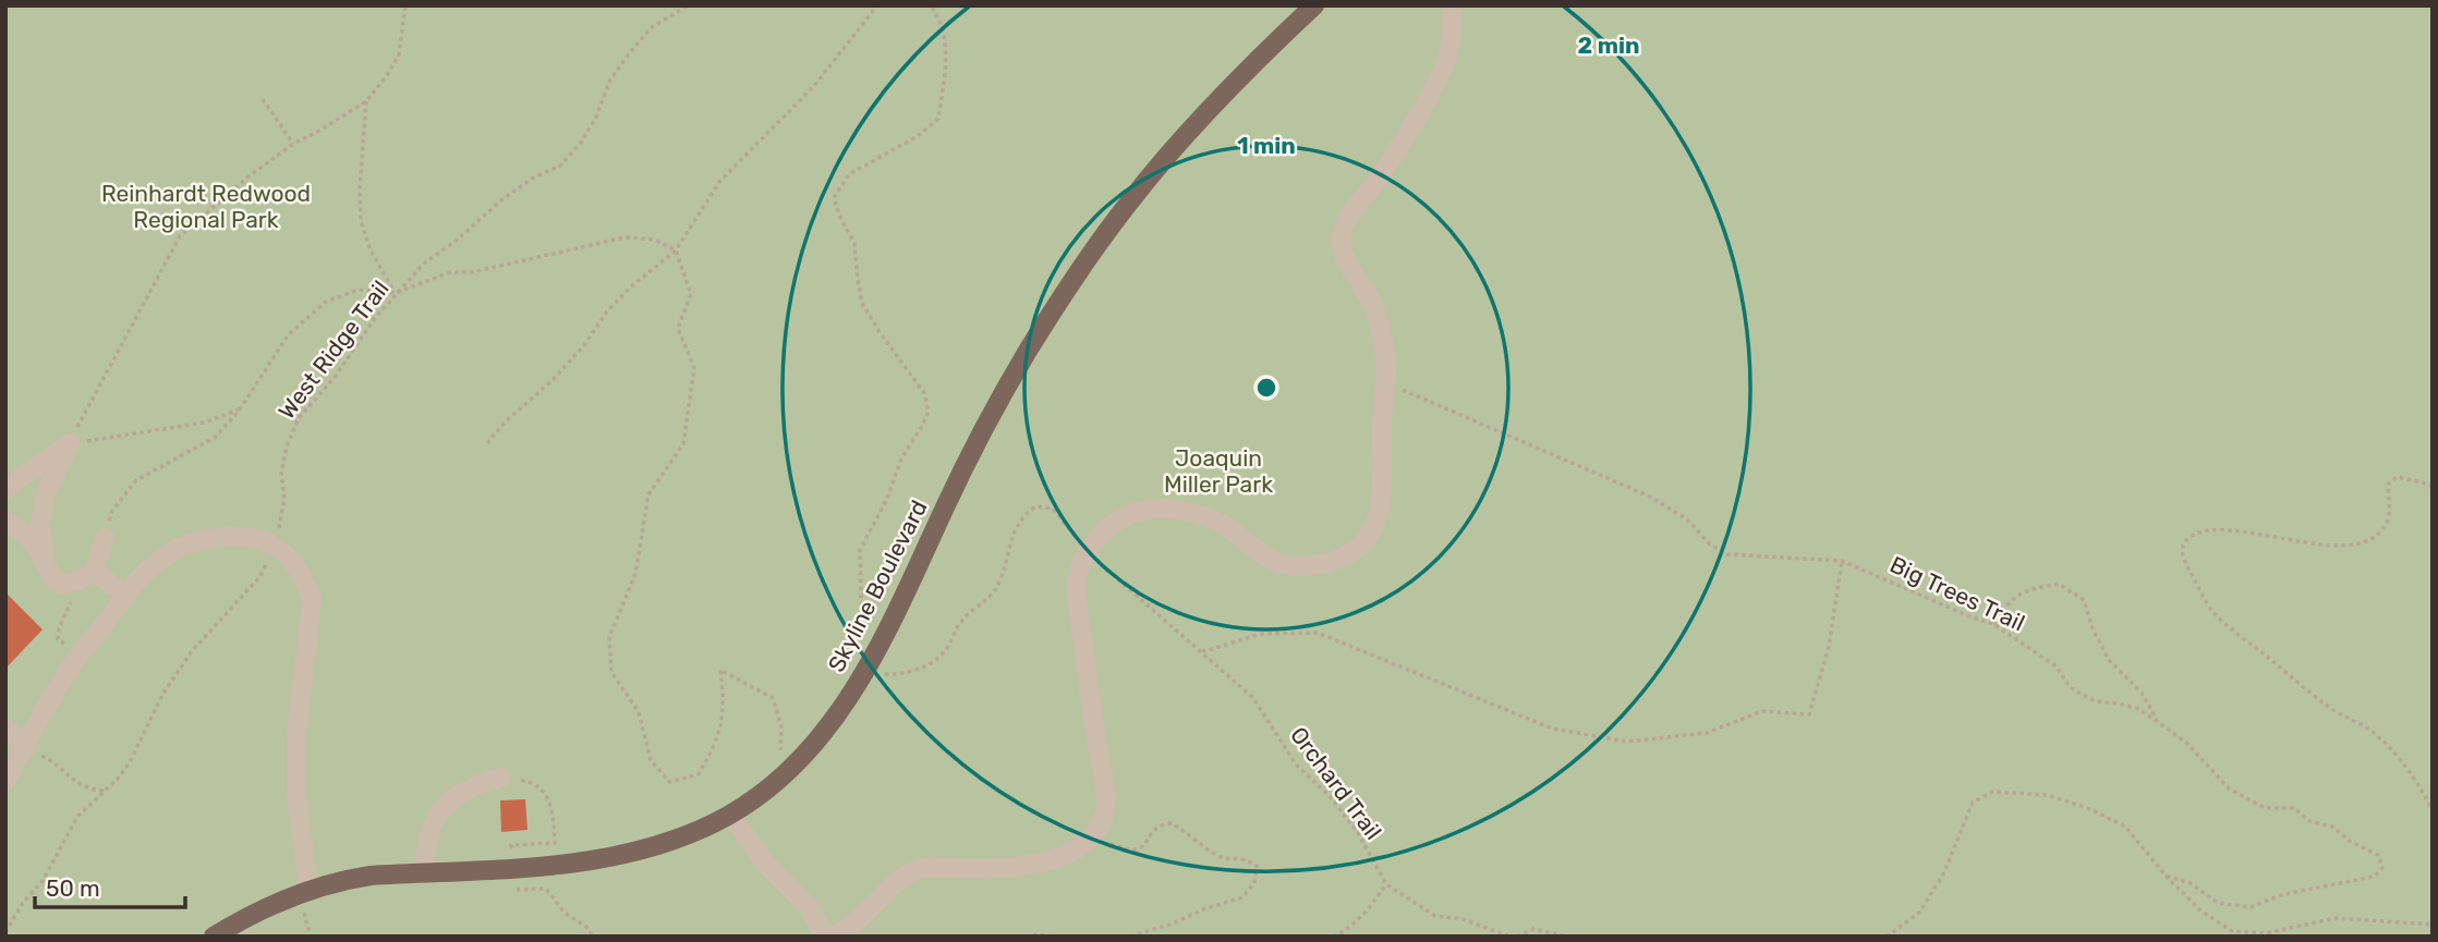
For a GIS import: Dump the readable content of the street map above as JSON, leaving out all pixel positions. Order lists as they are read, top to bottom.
{
  "streets": {
    "main road": ["Skyline Boulevard"],
    "path": ["West Ridge Trail", "Big Trees Trail", "Orchard Trail"]
  },
  "crossings": [
    ["Skyline Boulevard", "Orchard Trail"]
  ],
  "parks": ["Reinhardt Redwood Regional Park", "Joaquin Miller Park"],
  "scale_bar": "50 m",
  "rings": ["2 min", "1 min"]
}
